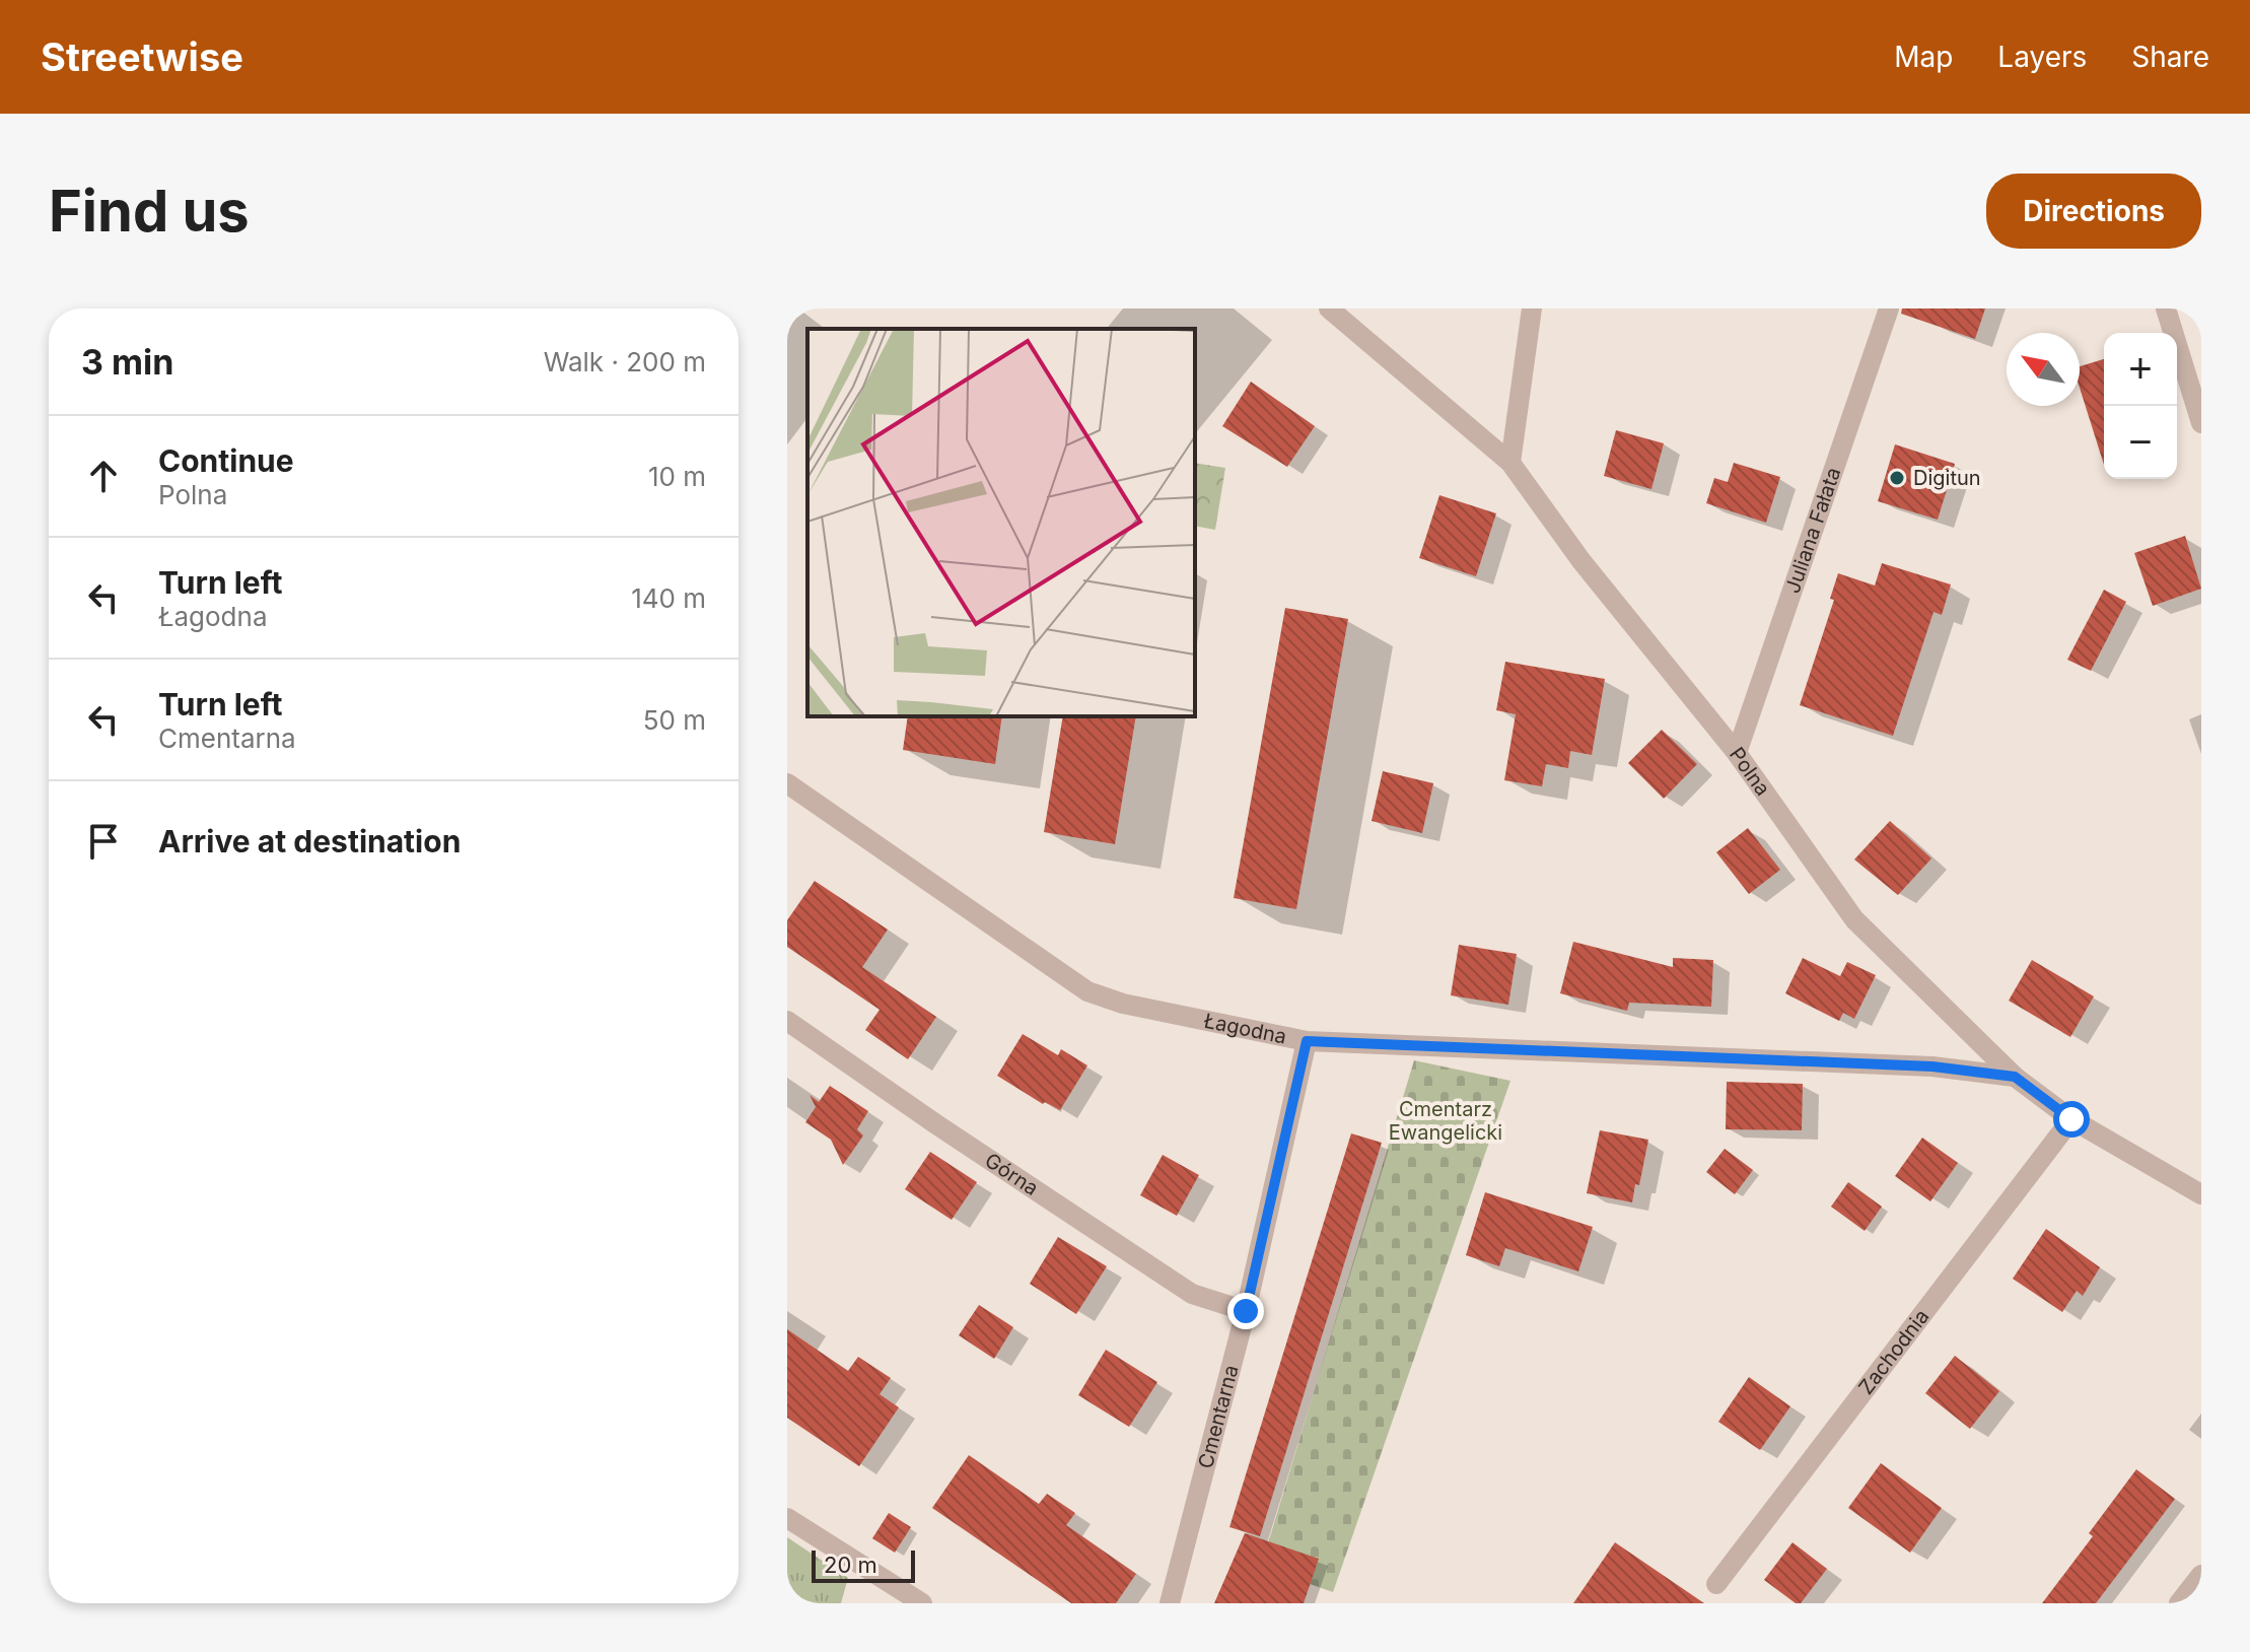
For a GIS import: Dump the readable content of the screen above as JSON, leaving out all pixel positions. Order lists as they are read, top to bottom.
{
  "streets": {
    "street": [
      "Juliana Fałata",
      "Polna",
      "Łagodna",
      "Górna",
      "Zachodnia",
      "Cmentarna"
    ]
  },
  "crossings": [
    ["Juliana Fałata", "Polna"],
    ["Polna", "Łagodna"],
    ["Polna", "Zachodnia"],
    ["Łagodna", "Cmentarna"],
    ["Górna", "Cmentarna"]
  ],
  "parks": ["Cmentarz Ewangelicki"],
  "places": ["Digitun"],
  "scale_bar": "20 m",
  "north": "top left",
  "page": {
    "header": "Streetwise",
    "nav": ["Map", "Layers", "Share"],
    "buttons": "Directions",
    "title": "Find us",
    "heading": ["3 min", "Walk · 200 m"],
    "map_buttons": ["+", "−"],
    "list": [
      ["Continue", "Polna", "10 m"],
      ["Turn left", "Łagodna", "140 m"],
      ["Turn left", "Cmentarna", "50 m"],
      "Arrive at destination"
    ],
    "scale": "20 m"
  }
}
